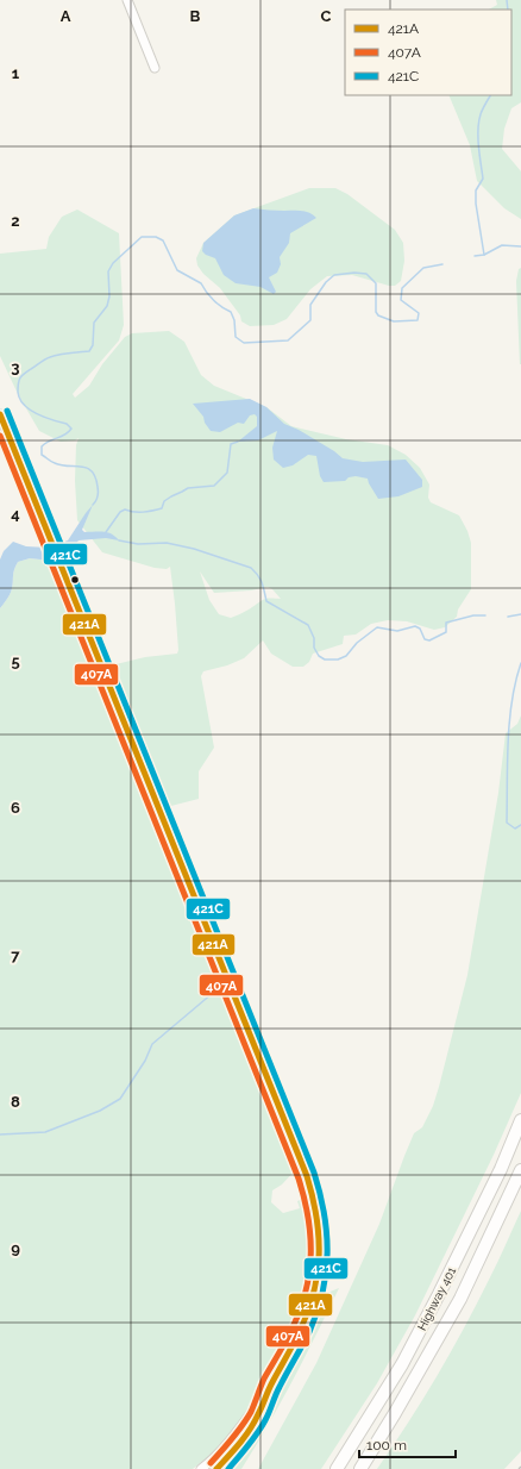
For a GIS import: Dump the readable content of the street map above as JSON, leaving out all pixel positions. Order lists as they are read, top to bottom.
{
  "streets": {
    "highway": ["Highway 401"]
  },
  "lines": ["transit line 421C", "transit line 421A", "transit line 407A"],
  "legend": ["421A", "407A", "421C"],
  "scale_bar": "100 m",
  "grid": {
    "columns": ["A", "B", "C"],
    "rows": [
      "1",
      "2",
      "3",
      "4",
      "5",
      "6",
      "7",
      "8",
      "9"
    ]
  }
}
